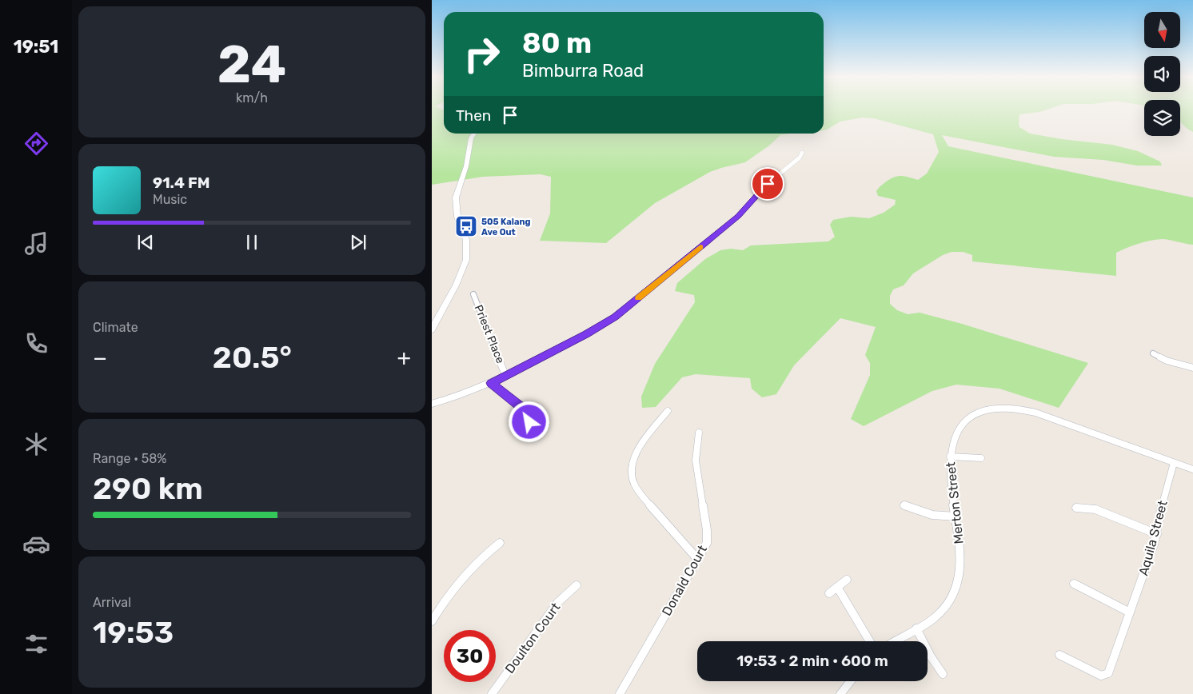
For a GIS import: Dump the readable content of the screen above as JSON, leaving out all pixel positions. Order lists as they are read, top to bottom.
{
  "streets": {
    "street": [
      "Priest Place",
      "Merton Street",
      "Aquila Street",
      "Donald Court",
      "Doulton Court"
    ]
  },
  "crossings": [
    ["Merton Street", "Aquila Street"]
  ],
  "places": {
    "bus stop": ["505 Kalang Ave Out"]
  },
  "north": "bottom",
  "page": {
    "tabs": "19:51",
    "tile": [
      ["24", "km/h"],
      "Climate",
      ["Range · 58%", "290 km"],
      ["Arrival", "19:53"]
    ],
    "turn": ["80 m", "Bimburra Road"],
    "then": "Then",
    "song": ["91.4 FM", "Music"],
    "heat": ["−", "20.5°", "+"],
    "limit": "30",
    "trip": "19:53 · 2 min · 600 m"
  }
}
